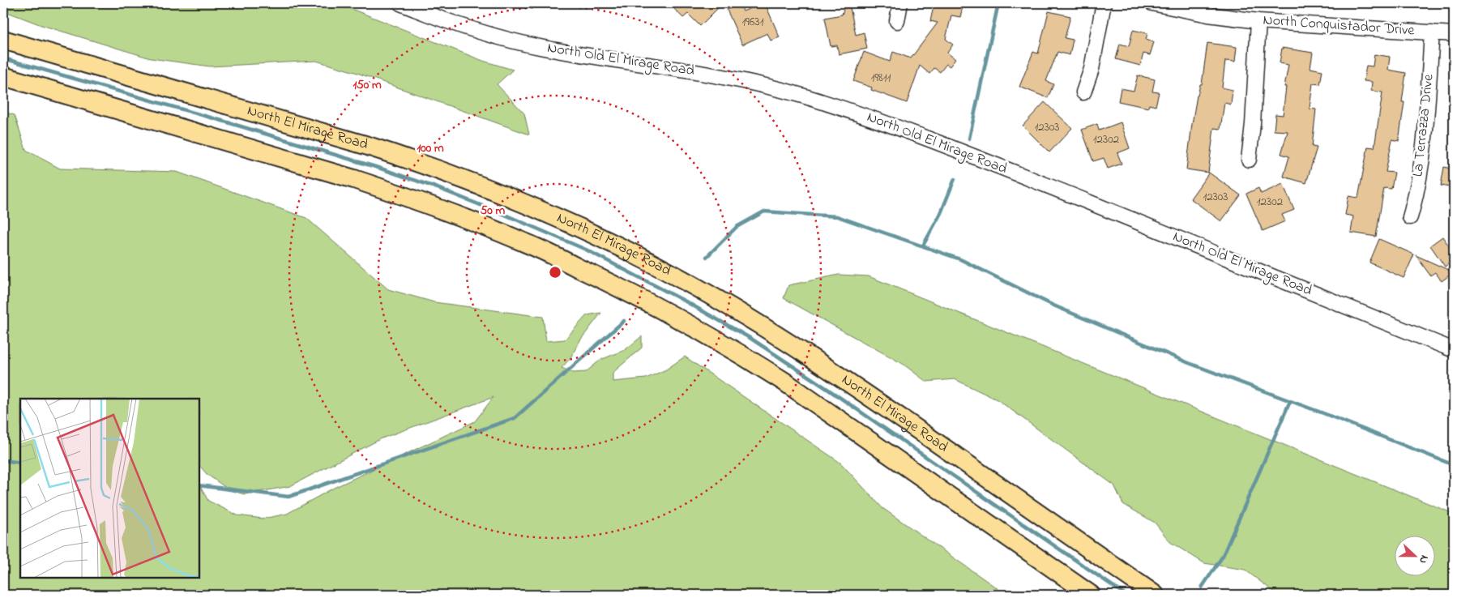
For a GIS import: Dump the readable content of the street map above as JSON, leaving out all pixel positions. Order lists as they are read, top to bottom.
{
  "streets": {
    "main road": ["North El Mirage Road"],
    "street": ["North Conquistador Drive", "North Old El Mirage Road", "La Terrazza Drive"]
  },
  "crossings": [
    ["North Conquistador Drive", "La Terrazza Drive"]
  ],
  "house_numbers": [
    "19631",
    "19811",
    "12303",
    "12302",
    "12303",
    "12302"
  ],
  "north": "right",
  "rings": ["150 m", "100 m", "50 m"]
}
